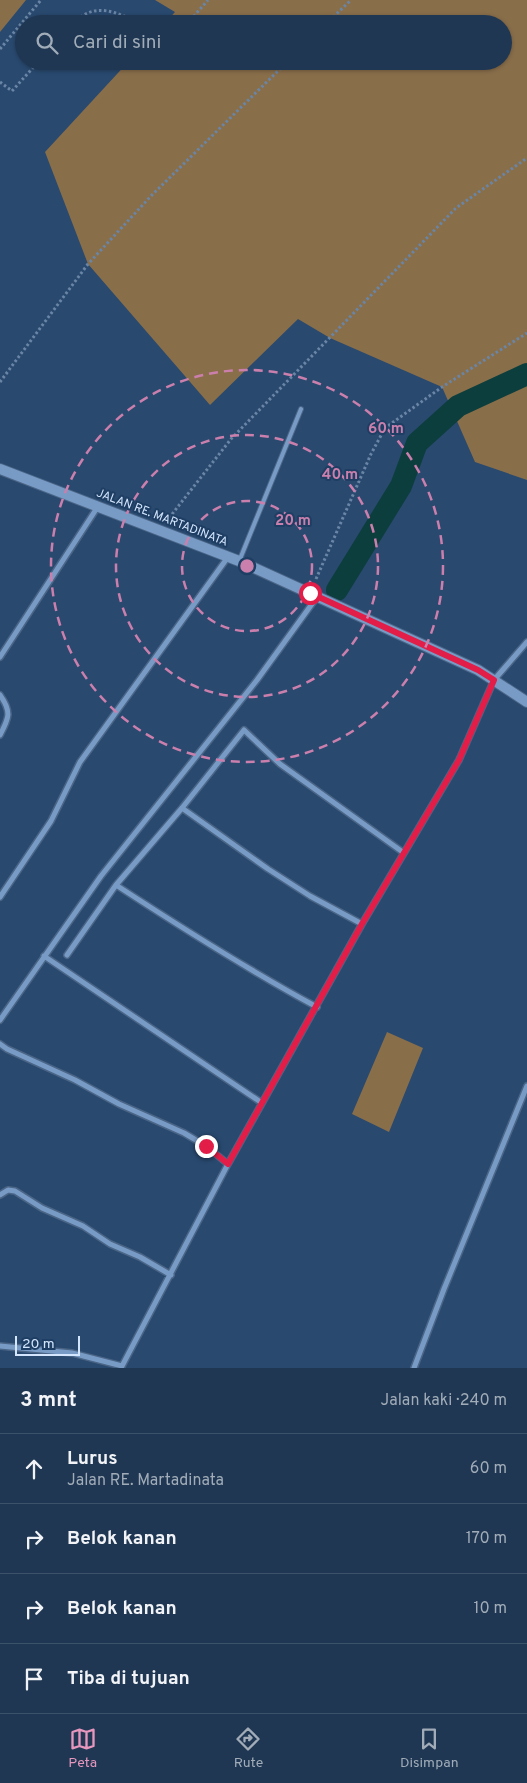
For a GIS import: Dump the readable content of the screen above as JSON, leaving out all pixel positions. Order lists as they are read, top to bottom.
{
  "streets": {
    "main road": ["JALAN RE. MARTADINATA"]
  },
  "scale_bar": "20 m",
  "page": {
    "search": "Cari di sini",
    "scale": "20 m",
    "heading": ["3 mnt", "Jalan kaki · 240 m"],
    "list": [
      ["Lurus", "Jalan RE. Martadinata", "60 m"],
      ["Belok kanan", "170 m"],
      ["Belok kanan", "10 m"],
      "Tiba di tujuan"
    ],
    "nav": ["Peta", "Rute", "Disimpan"]
  },
  "rings": ["60 m", "40 m", "20 m"]
}
